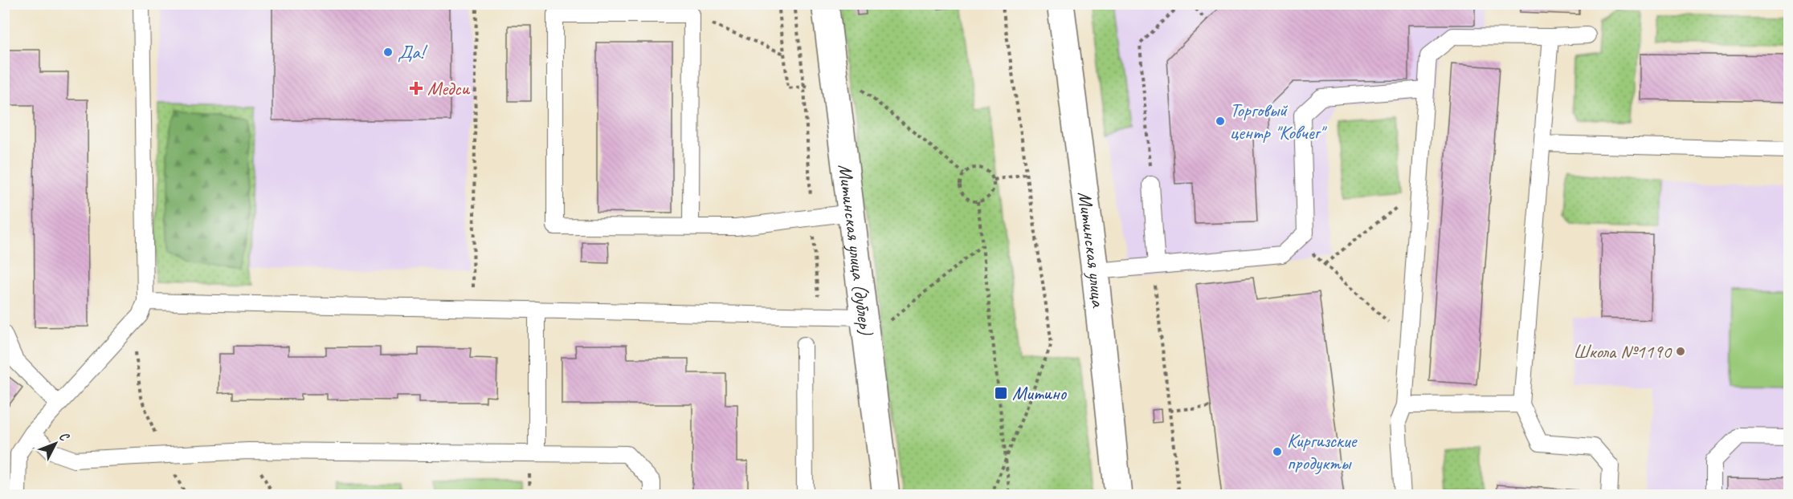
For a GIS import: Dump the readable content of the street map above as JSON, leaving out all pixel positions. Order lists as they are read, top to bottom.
{
  "streets": {
    "street": ["Митинская улица (дублер)", "Митинская улица"]
  },
  "places": {
    "other": [
      "Да!",
      "Торговый центр \"Ковчег\"",
      "Школа №1190",
      "Киргизские продукты"
    ],
    "health": ["Медси"],
    "transit": ["Митино"]
  },
  "north": "top right"
}
